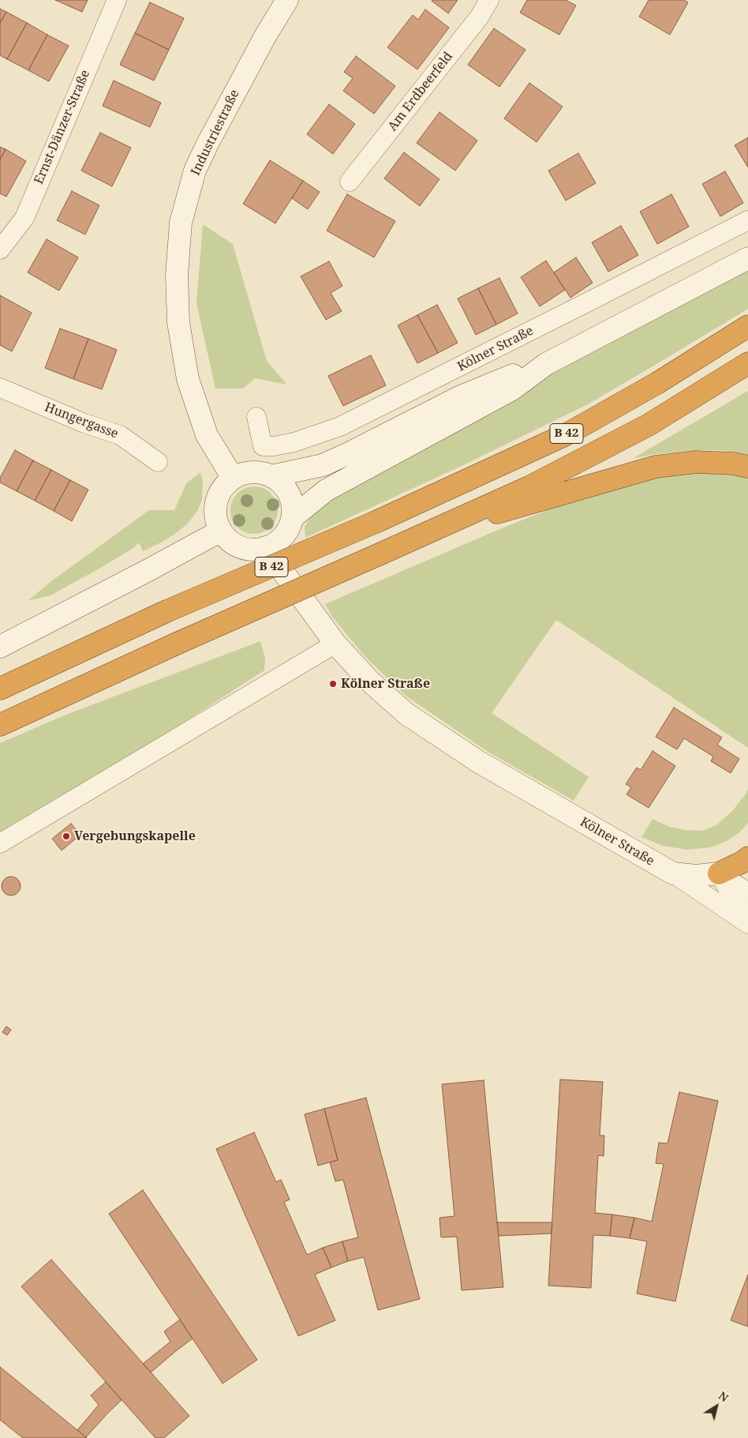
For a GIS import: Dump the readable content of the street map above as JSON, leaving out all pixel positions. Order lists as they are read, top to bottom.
{
  "streets": {
    "highway": ["B 42"],
    "street": [
      "Am Erdbeerfeld",
      "Ernst-Dänzer-Straße",
      "Industriestraße",
      "Kölner Straße",
      "Hungergasse"
    ]
  },
  "crossings": [
    ["Industriestraße", "Kölner Straße"]
  ],
  "places": ["Kölner Straße", "Vergebungskapelle"],
  "north": "top right"
}
